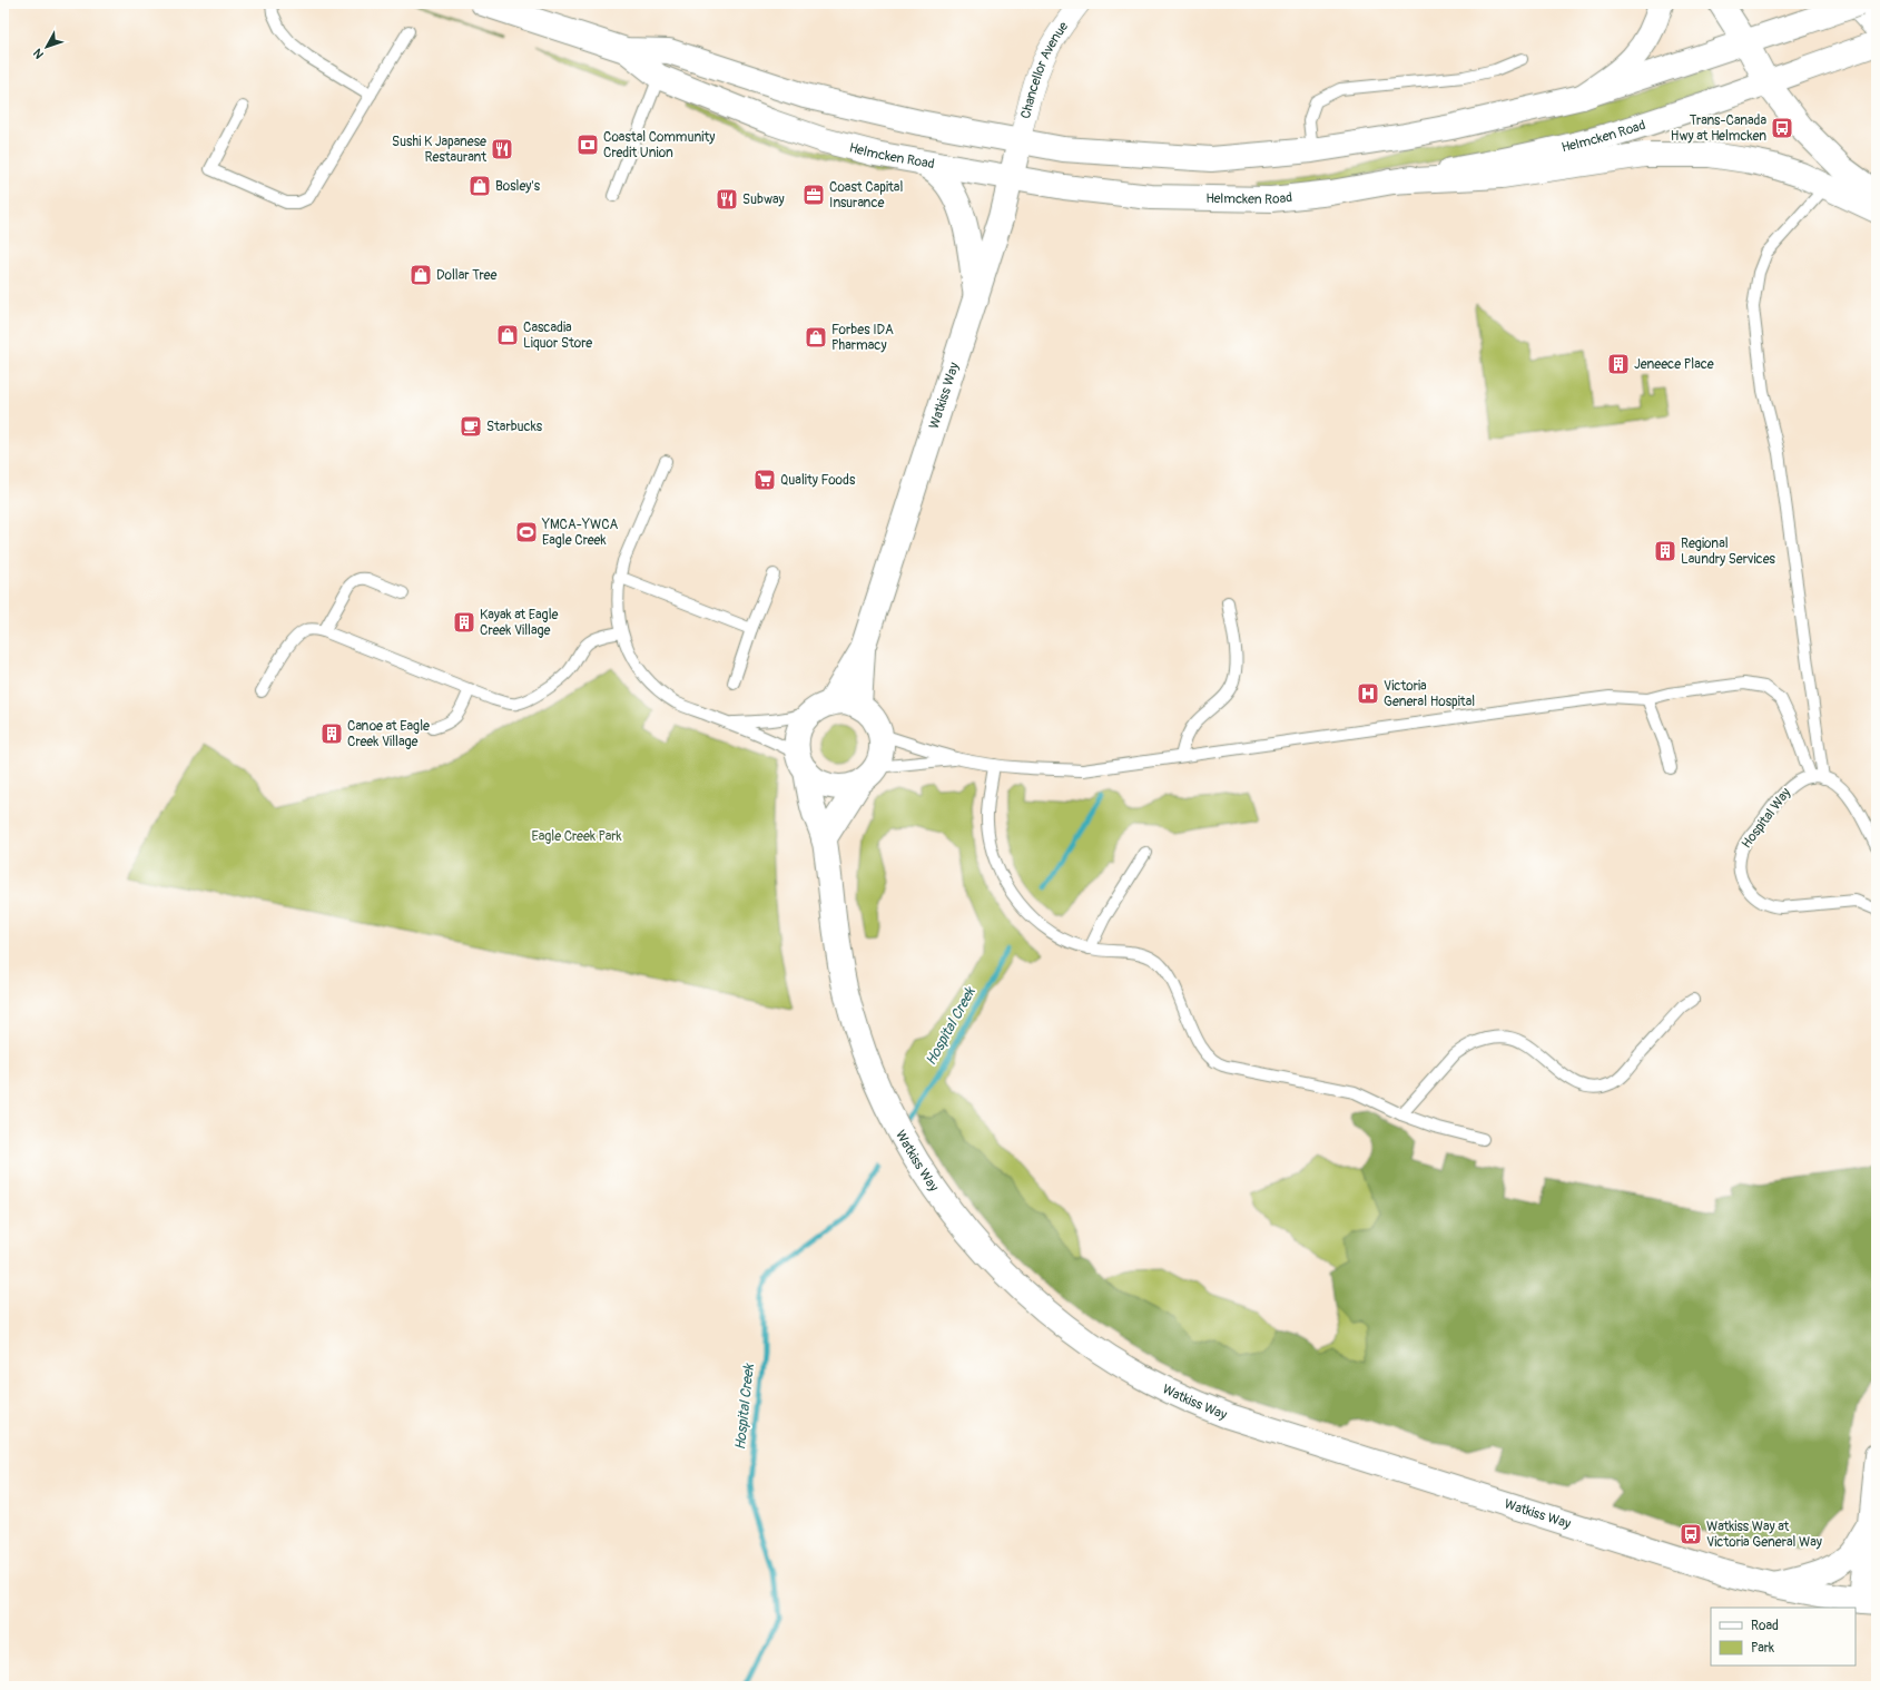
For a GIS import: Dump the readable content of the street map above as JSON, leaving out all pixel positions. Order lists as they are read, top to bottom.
{
  "streets": {
    "main road": ["Helmcken Road", "Watkiss Way"],
    "street": ["Chancellor Avenue"],
    "lane": ["Hospital Way"]
  },
  "crossings": [
    ["Chancellor Avenue", "Helmcken Road"],
    ["Chancellor Avenue", "Watkiss Way"],
    ["Helmcken Road", "Watkiss Way"]
  ],
  "water": ["Hospital Creek"],
  "parks": ["Eagle Creek Park"],
  "places": {
    "bus stop": ["Trans-Canada Hwy at Helmcken", "Watkiss Way at Victoria General Way"],
    "bank": ["Coastal Community Credit Union"],
    "restaurant": ["Sushi K Japanese Restaurant", "Subway"],
    "shop": [
      "Bosley's",
      "Dollar Tree",
      "Cascadia Liquor Store",
      "Forbes IDA Pharmacy"
    ],
    "office": ["Coast Capital Insurance"],
    "building": [
      "Jeneece Place",
      "Regional Laundry Services",
      "Kayak at Eagle Creek Village",
      "Canoe at Eagle Creek Village"
    ],
    "cafe": ["Starbucks"],
    "supermarket": ["Quality Foods"],
    "sports": ["YMCA-YWCA Eagle Creek"],
    "hospital": ["Victoria General Hospital"]
  },
  "legend": ["Road", "Park"],
  "north": "bottom left"
}
